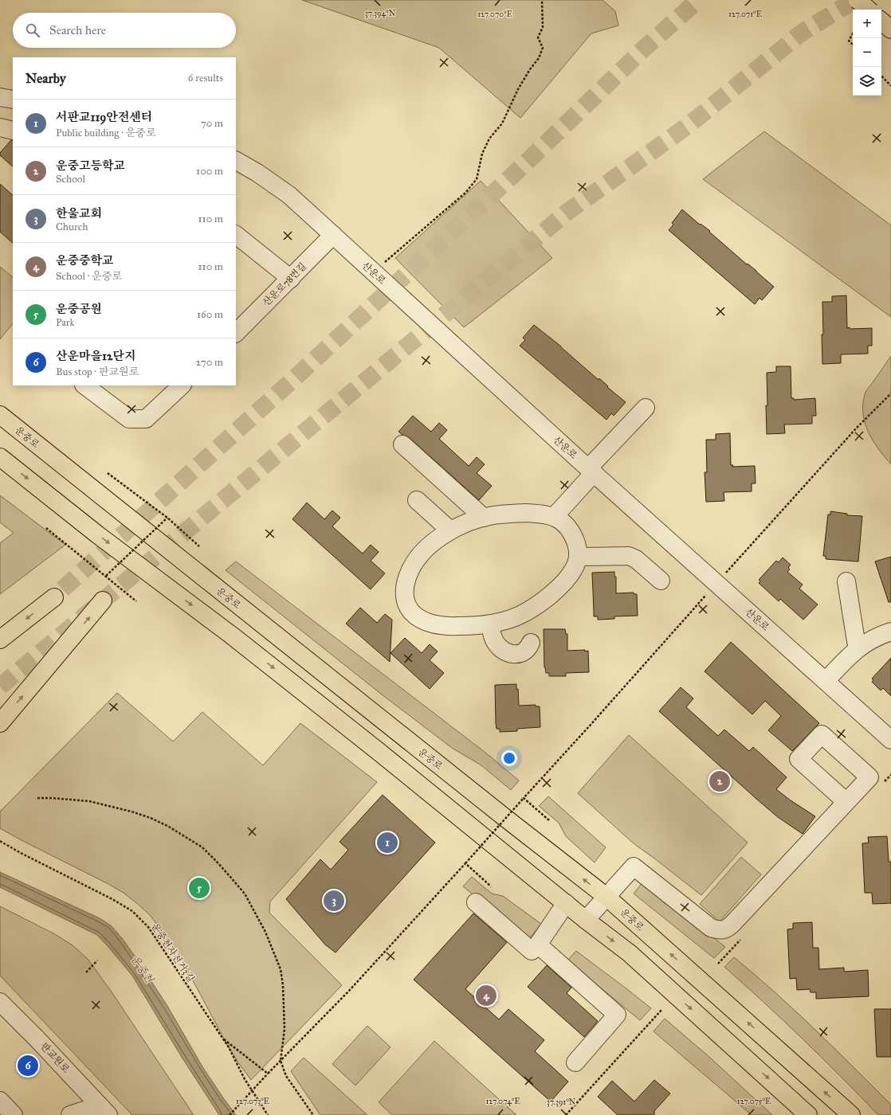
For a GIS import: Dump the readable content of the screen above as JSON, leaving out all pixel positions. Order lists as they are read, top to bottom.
{
  "streets": {
    "main road": ["운중로"],
    "street": ["산운로", "산운로78번길", "판교원로"],
    "path": ["운중천자전거3길"]
  },
  "crossings": [
    ["산운로", "산운로78번길"]
  ],
  "water": ["운중천"],
  "page": {
    "map_buttons": ["+", "−"],
    "search": "Search here",
    "heading": ["Nearby", "6 results"],
    "list": [
      {
        "mark": "1",
        "name": "서판교119안전센터",
        "note": "Public building · 운중로",
        "value": "70 m"
      },
      {
        "mark": "2",
        "name": "운중고등학교",
        "note": "School",
        "value": "100 m"
      },
      {
        "mark": "3",
        "name": "한울교회",
        "note": "Church",
        "value": "110 m"
      },
      {
        "mark": "4",
        "name": "운중중학교",
        "note": "School · 운중로",
        "value": "110 m"
      },
      {
        "mark": "5",
        "name": "운중공원",
        "note": "Park",
        "value": "160 m"
      },
      {
        "mark": "6",
        "name": "산운마을12단지",
        "note": "Bus stop · 판교원로",
        "value": "270 m"
      }
    ],
    "pins": [
      "2",
      "1",
      "5",
      "3",
      "4",
      "6"
    ]
  },
  "coordinates": [
    "37.394°N",
    "127.070°E",
    "127.071°E",
    "127.073°E",
    "127.074°E",
    "127.075°E",
    "37.391°N"
  ]
}
